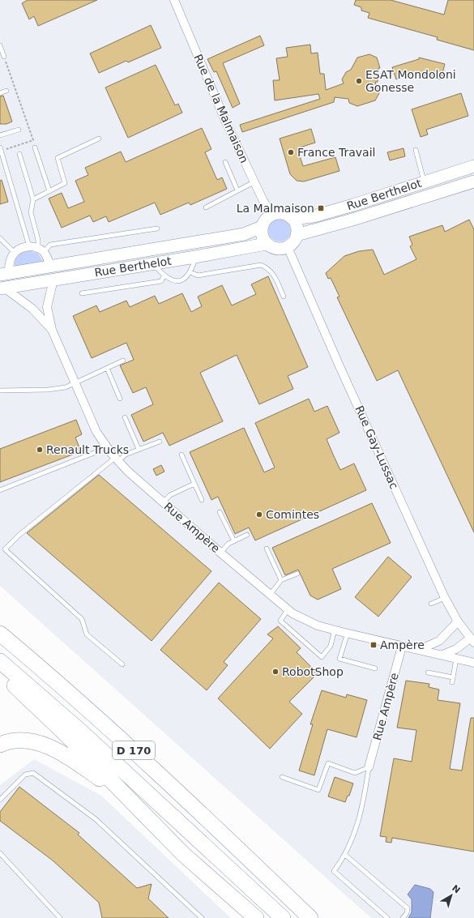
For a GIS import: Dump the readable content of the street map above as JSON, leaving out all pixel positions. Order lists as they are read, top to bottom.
{
  "streets": {
    "highway": ["D 170"],
    "main road": ["Rue Berthelot"],
    "street": ["Rue de la Malmaison", "Rue Gay-Lussac", "Rue Ampère"]
  },
  "crossings": [
    ["Rue de la Malmaison", "Rue Berthelot"],
    ["Rue de la Malmaison", "Rue Gay-Lussac"],
    ["Rue Berthelot", "Rue Gay-Lussac"],
    ["Rue Berthelot", "Rue Ampère"]
  ],
  "places": {
    "other": [
      "ESAT Mondoloni Gonesse",
      "France Travail",
      "Renault Trucks",
      "Comintes",
      "RobotShop"
    ],
    "transit": ["La Malmaison", "Ampère"]
  },
  "north": "top right"
}
